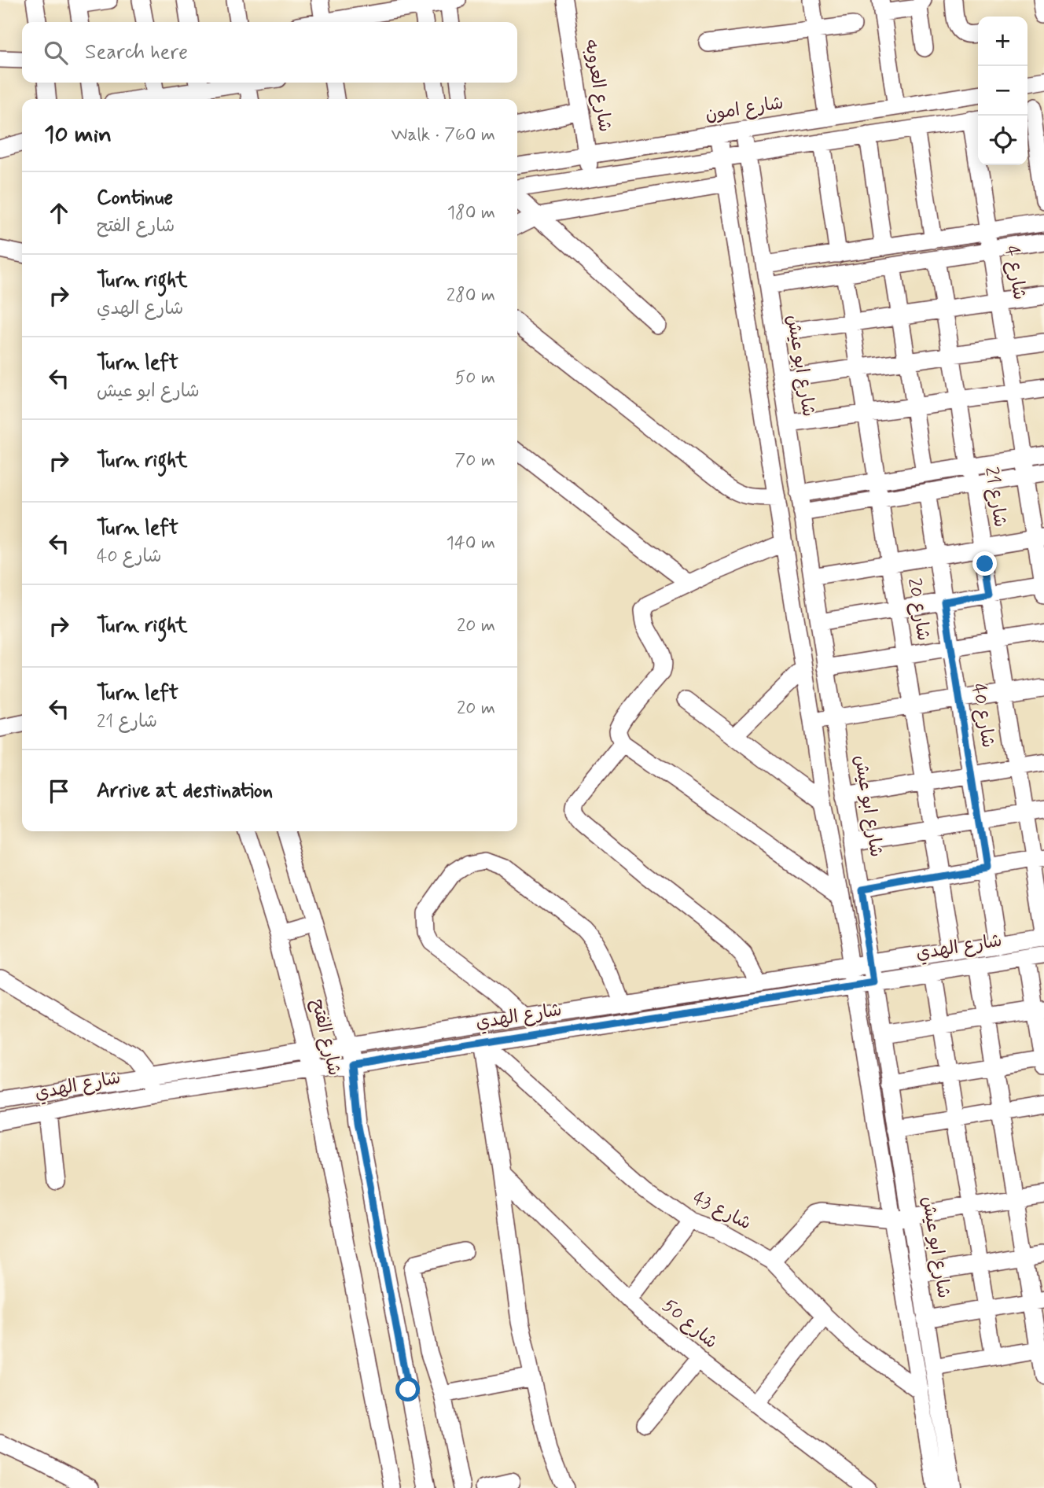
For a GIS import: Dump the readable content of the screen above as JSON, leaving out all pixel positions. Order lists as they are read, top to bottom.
{
  "streets": {
    "street": [
      "شارع العروبه",
      "شارع امون",
      "شارع 4",
      "شارع ابو عيش",
      "شارع 21",
      "شارع 20",
      "شارع 40",
      "شارع الهدي",
      "شارع الفتح",
      "شارع 43",
      "شارع 50"
    ]
  },
  "crossings": [
    ["شارع العروبه", "شارع امون"],
    ["شارع امون", "شارع ابو عيش"],
    ["شارع ابو عيش", "شارع الهدي"],
    ["شارع ابو عيش", "شارع 43"],
    ["شارع 21", "شارع الهدي"],
    ["شارع 20", "شارع الهدي"],
    ["شارع 40", "شارع الهدي"],
    ["شارع الهدي", "شارع الفتح"],
    ["شارع الهدي", "شارع 43"]
  ],
  "page": {
    "map_buttons": ["+", "−"],
    "search": "Search here",
    "heading": ["10 min", "Walk · 760 m"],
    "list": [
      ["Continue", "شارع الفتح", "180 m"],
      ["Turn right", "شارع الهدي", "280 m"],
      ["Turn left", "شارع ابو عيش", "50 m"],
      ["Turn right", "70 m"],
      ["Turn left", "شارع 40", "140 m"],
      ["Turn right", "20 m"],
      ["Turn left", "شارع 21", "20 m"],
      "Arrive at destination"
    ]
  }
}
